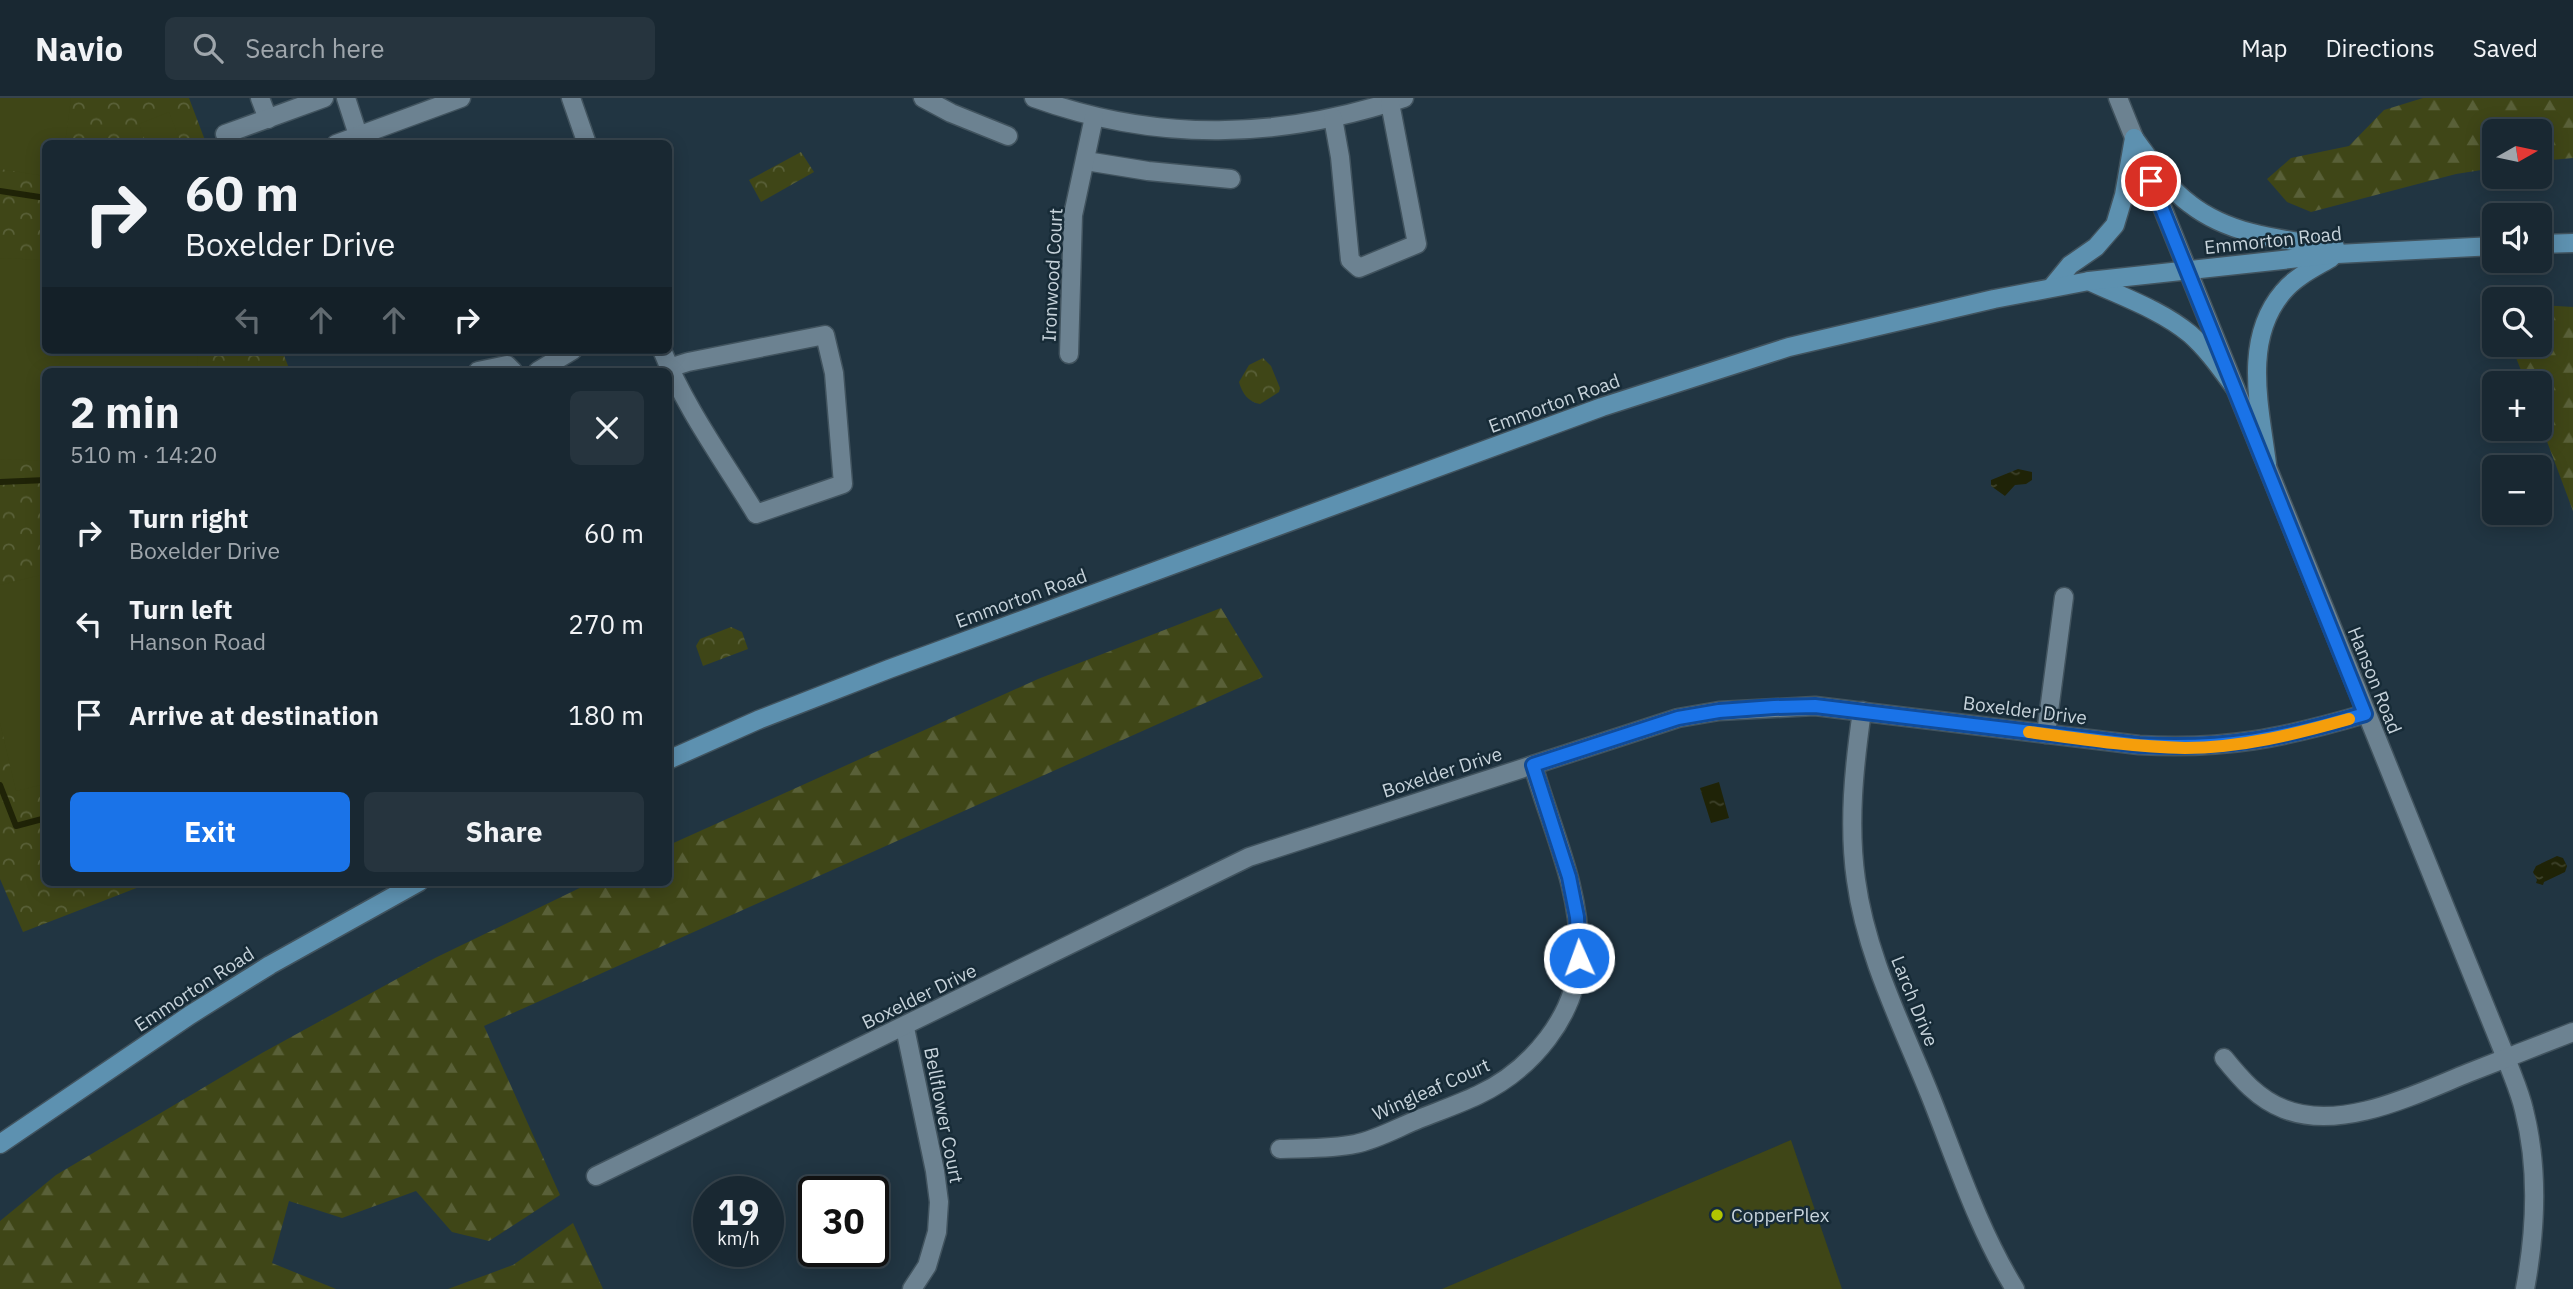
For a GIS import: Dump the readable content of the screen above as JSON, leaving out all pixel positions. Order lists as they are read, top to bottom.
{
  "streets": {
    "main road": ["Emmorton Road"],
    "street": [
      "Ironwood Court",
      "Hanson Road",
      "Boxelder Drive",
      "Larch Drive",
      "Wingleaf Court",
      "Bellflower Court"
    ]
  },
  "crossings": [
    ["Emmorton Road", "Hanson Road"],
    ["Hanson Road", "Boxelder Drive"],
    ["Boxelder Drive", "Larch Drive"],
    ["Boxelder Drive", "Wingleaf Court"],
    ["Boxelder Drive", "Bellflower Court"]
  ],
  "places": ["CopperPlex"],
  "north": "right",
  "page": {
    "header": "Navio",
    "search": "Search here",
    "nav": ["Map", "Directions", "Saved"],
    "map_buttons": ["+", "−"],
    "turn": ["60 m", "Boxelder Drive"],
    "heading": ["2 min", "510 m · 14:20"],
    "list": [
      {
        "name": "Turn right",
        "note": "Boxelder Drive",
        "value": "60 m"
      },
      {
        "name": "Turn left",
        "note": "Hanson Road",
        "value": "270 m"
      },
      {
        "name": "Arrive at destination",
        "value": "180 m"
      }
    ],
    "buttons": ["Exit", "Share"],
    "speed": "19 km/h",
    "limit": "30"
  }
}
